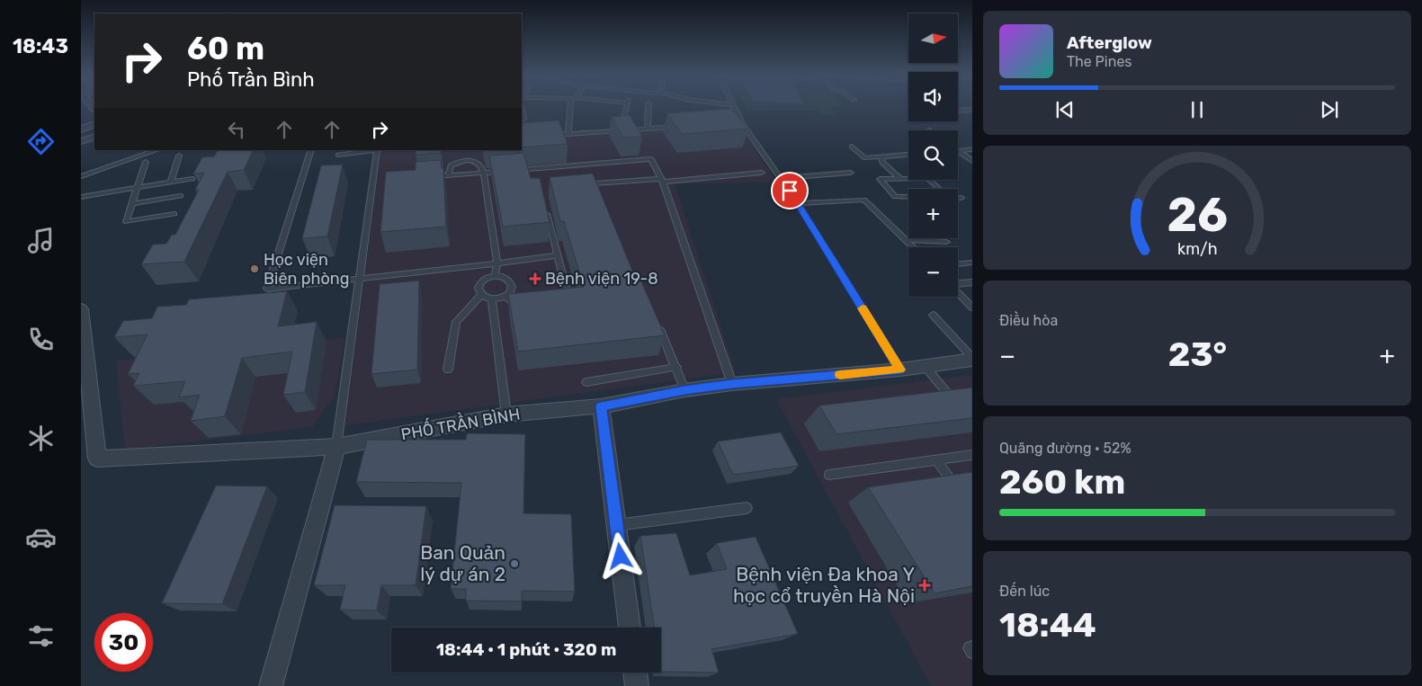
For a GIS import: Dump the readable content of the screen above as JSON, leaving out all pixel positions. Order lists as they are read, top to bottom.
{
  "streets": {
    "street": ["PHỐ TRẦN BÌNH"]
  },
  "places": {
    "other": ["Học viện Biên phòng", "Ban Quản lý dự án 2"],
    "health": ["Bệnh viện 19-8", "Bệnh viện Đa khoa Y học cổ truyền Hà Nội"]
  },
  "north": "right",
  "page": {
    "tabs": "18:43",
    "map_buttons": ["+", "−"],
    "turn": ["60 m", "Phố Trần Bình"],
    "song": ["Afterglow", "The Pines"],
    "tile": [
      "Điều hòa",
      ["Quãng đường · 52%", "260 km"],
      ["Đến lúc", "18:44"]
    ],
    "heat": ["−", "23°", "+"],
    "limit": "30",
    "trip": "18:44 · 1 phút · 320 m",
    "gauge": ["26", "km/h"]
  }
}
